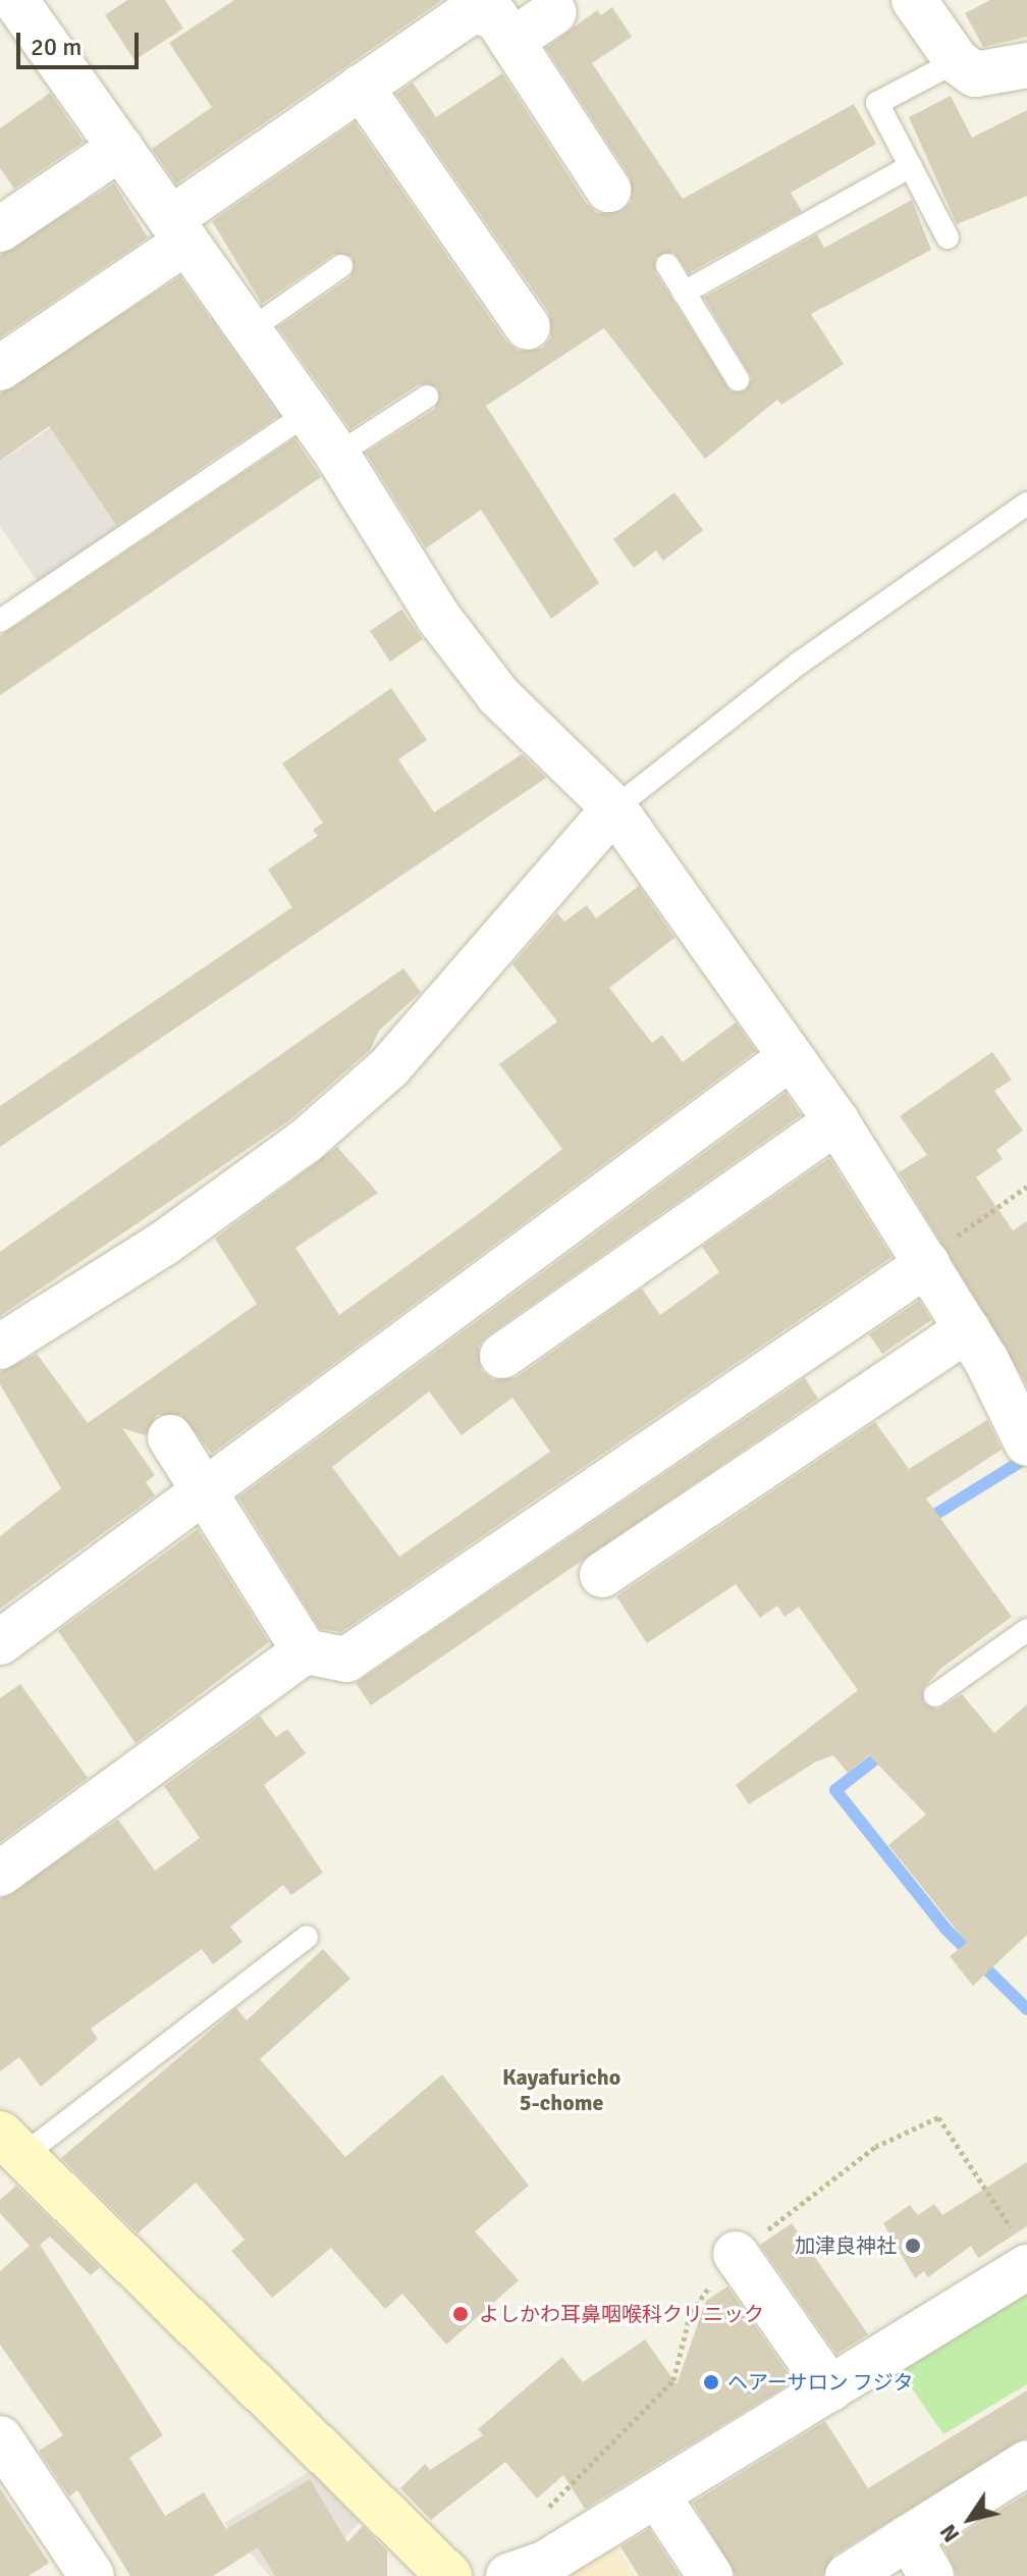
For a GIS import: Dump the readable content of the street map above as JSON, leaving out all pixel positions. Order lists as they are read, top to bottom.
{
  "districts": ["Kayafuricho 5-chome"],
  "places": ["加津良神社", "よしかわ耳鼻咽喉科クリニック", "ヘアーサロン フジタ"],
  "scale_bar": "20 m",
  "north": "bottom left"
}
